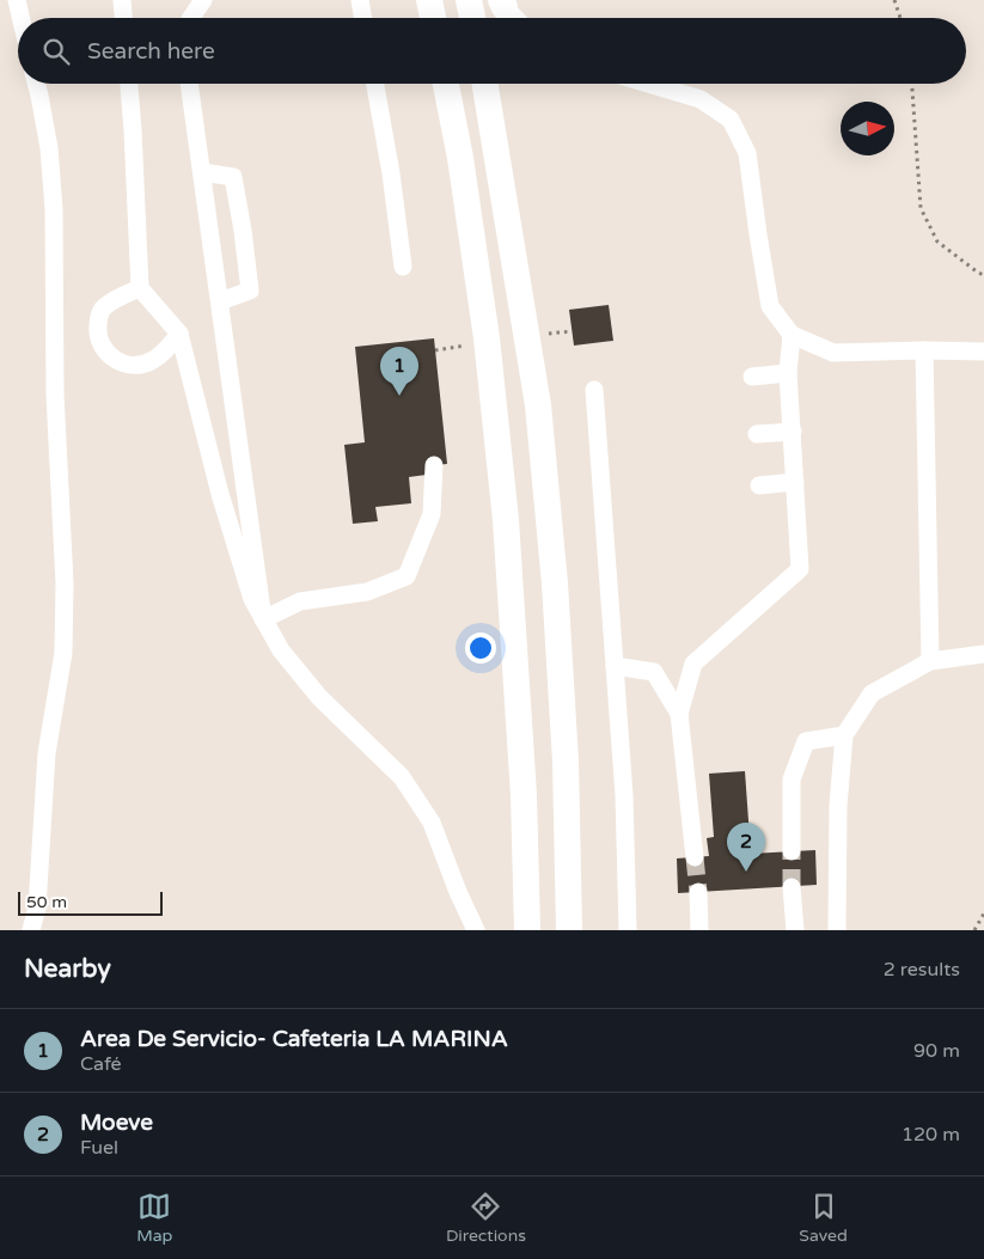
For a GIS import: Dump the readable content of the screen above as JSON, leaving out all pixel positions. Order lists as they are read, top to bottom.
{
  "scale_bar": "50 m",
  "north": "right",
  "page": {
    "search": "Search here",
    "pins": ["1", "2"],
    "scale": "50 m",
    "heading": ["Nearby", "2 results"],
    "list": [
      {
        "mark": "1",
        "name": "Area De Servicio- Cafeteria LA MARINA",
        "note": "Café",
        "value": "90 m"
      },
      {
        "mark": "2",
        "name": "Moeve",
        "note": "Fuel",
        "value": "120 m"
      }
    ],
    "nav": ["Map", "Directions", "Saved"]
  }
}
